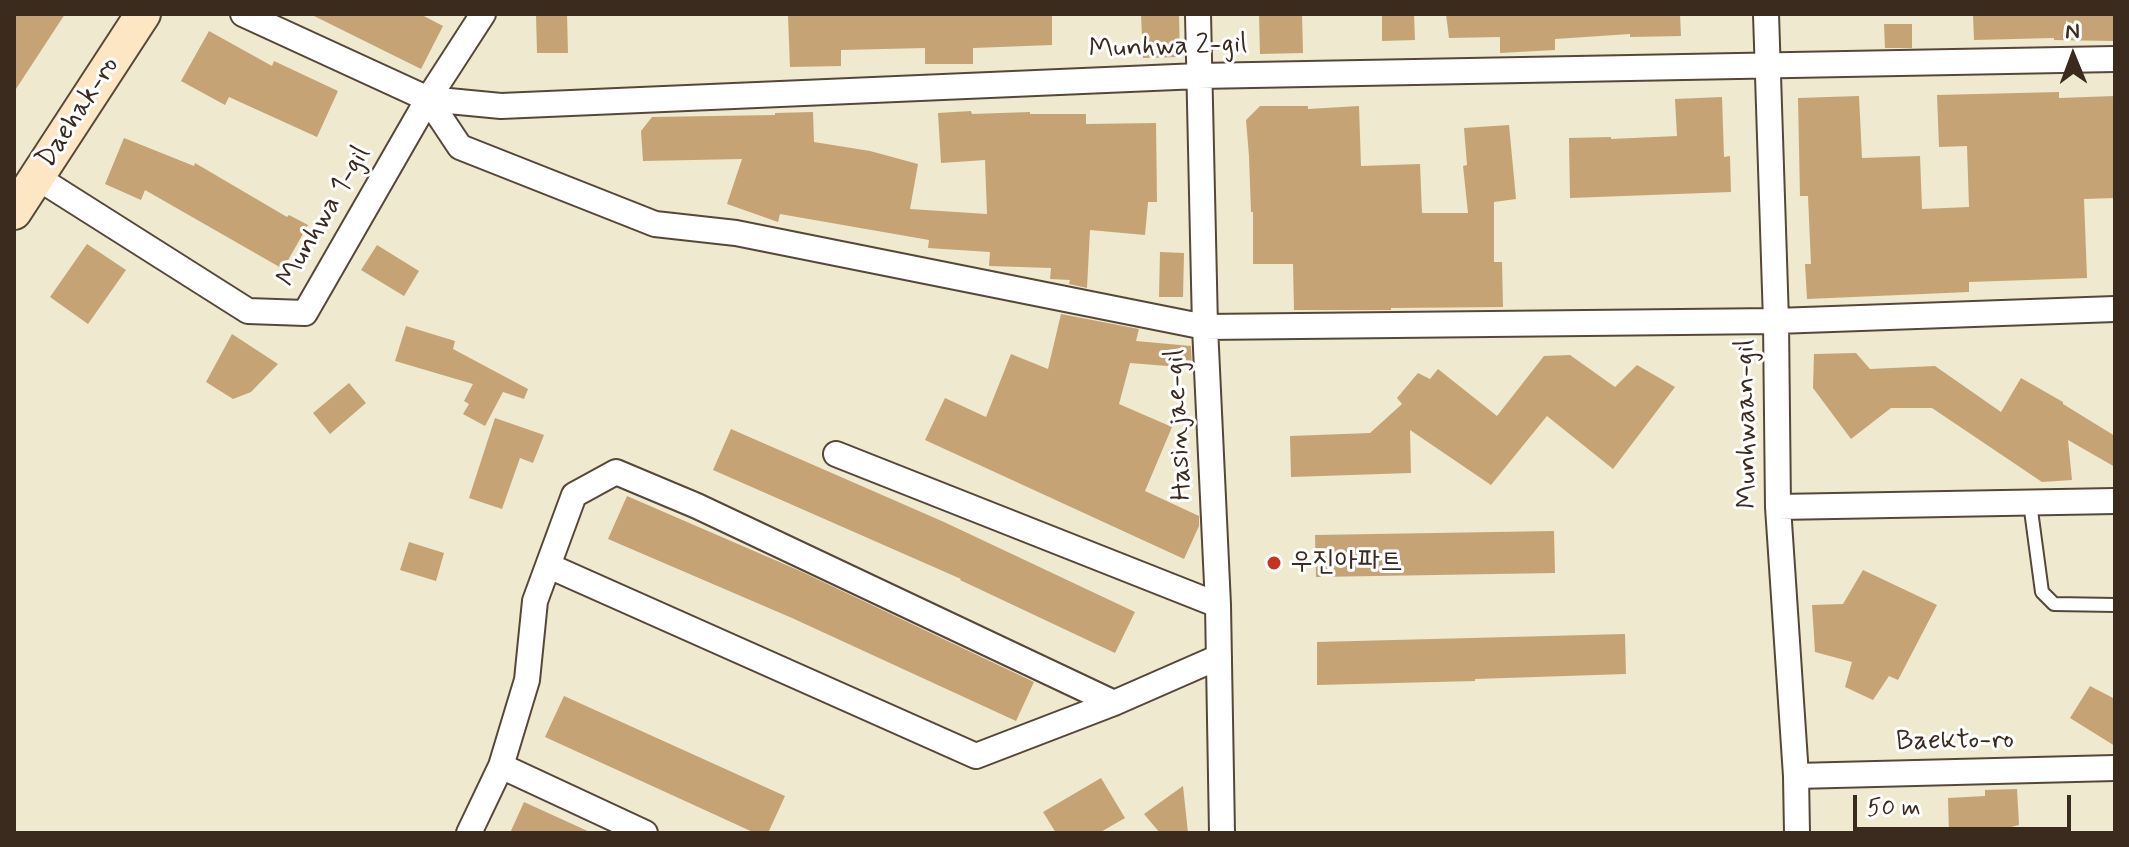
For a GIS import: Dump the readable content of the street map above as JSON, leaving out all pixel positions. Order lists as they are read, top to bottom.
{
  "streets": {
    "street": [
      "Munhwa 2-gil",
      "Daehak-ro",
      "Munhwa 1-gil",
      "Munhwaan-gil",
      "Hasinjae-gil",
      "Baekto-ro"
    ]
  },
  "crossings": [
    ["Munhwa 2-gil", "Munhwa 1-gil"],
    ["Munhwa 2-gil", "Munhwaan-gil"],
    ["Munhwa 2-gil", "Hasinjae-gil"],
    ["Daehak-ro", "Munhwa 1-gil"],
    ["Munhwaan-gil", "Baekto-ro"]
  ],
  "places": ["우진아파트"],
  "scale_bar": "50 m",
  "north": "top"
}
